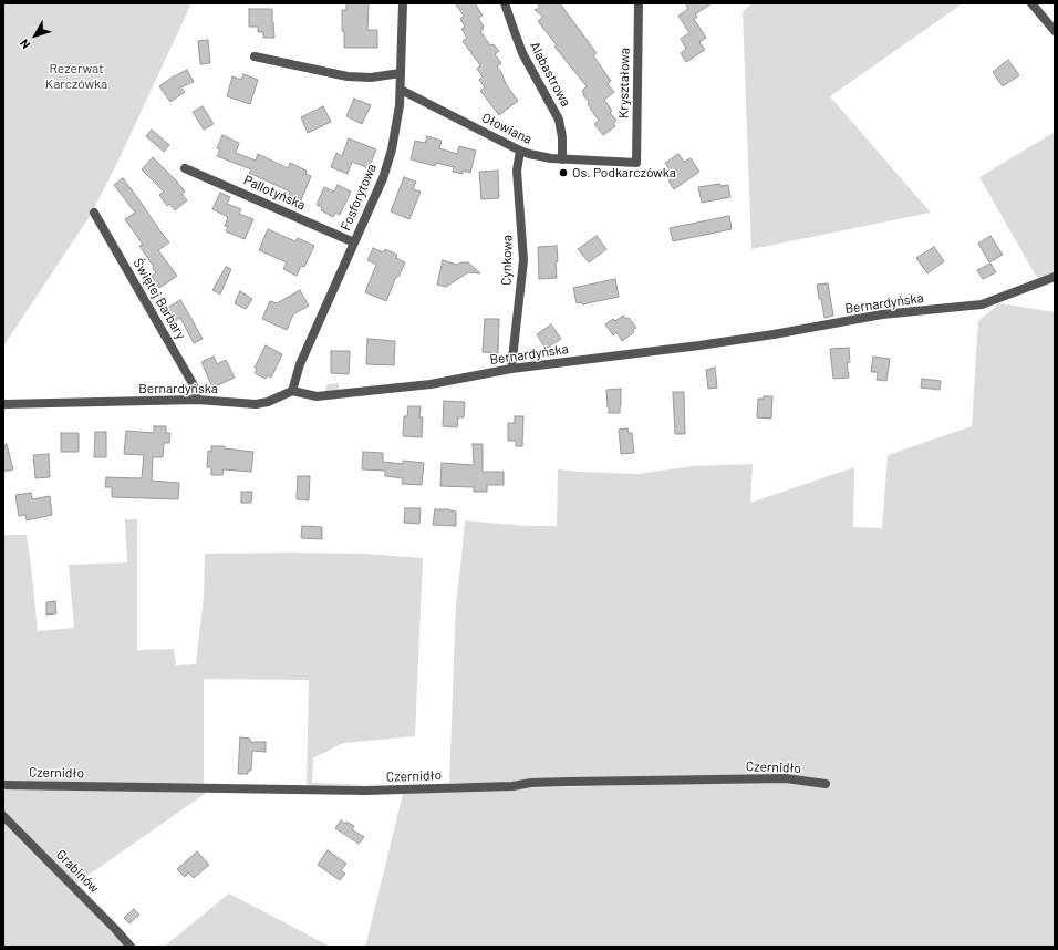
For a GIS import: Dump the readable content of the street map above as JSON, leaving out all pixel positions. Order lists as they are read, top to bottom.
{
  "streets": {
    "street": [
      "Alabastrowa",
      "Kryształowa",
      "Ołowiana",
      "Pallotyńska",
      "Fosforytowa",
      "Cynkowa",
      "Świętej Barbary",
      "Bernardyńska",
      "Czernidło",
      "Grabinów"
    ]
  },
  "crossings": [
    ["Alabastrowa", "Ołowiana"],
    ["Kryształowa", "Ołowiana"],
    ["Ołowiana", "Fosforytowa"],
    ["Ołowiana", "Cynkowa"],
    ["Pallotyńska", "Fosforytowa"],
    ["Fosforytowa", "Bernardyńska"],
    ["Cynkowa", "Bernardyńska"],
    ["Świętej Barbary", "Bernardyńska"]
  ],
  "parks": ["Rezerwat Karczówka"],
  "places": ["Os. Podkarczówka"],
  "north": "bottom left"
}
